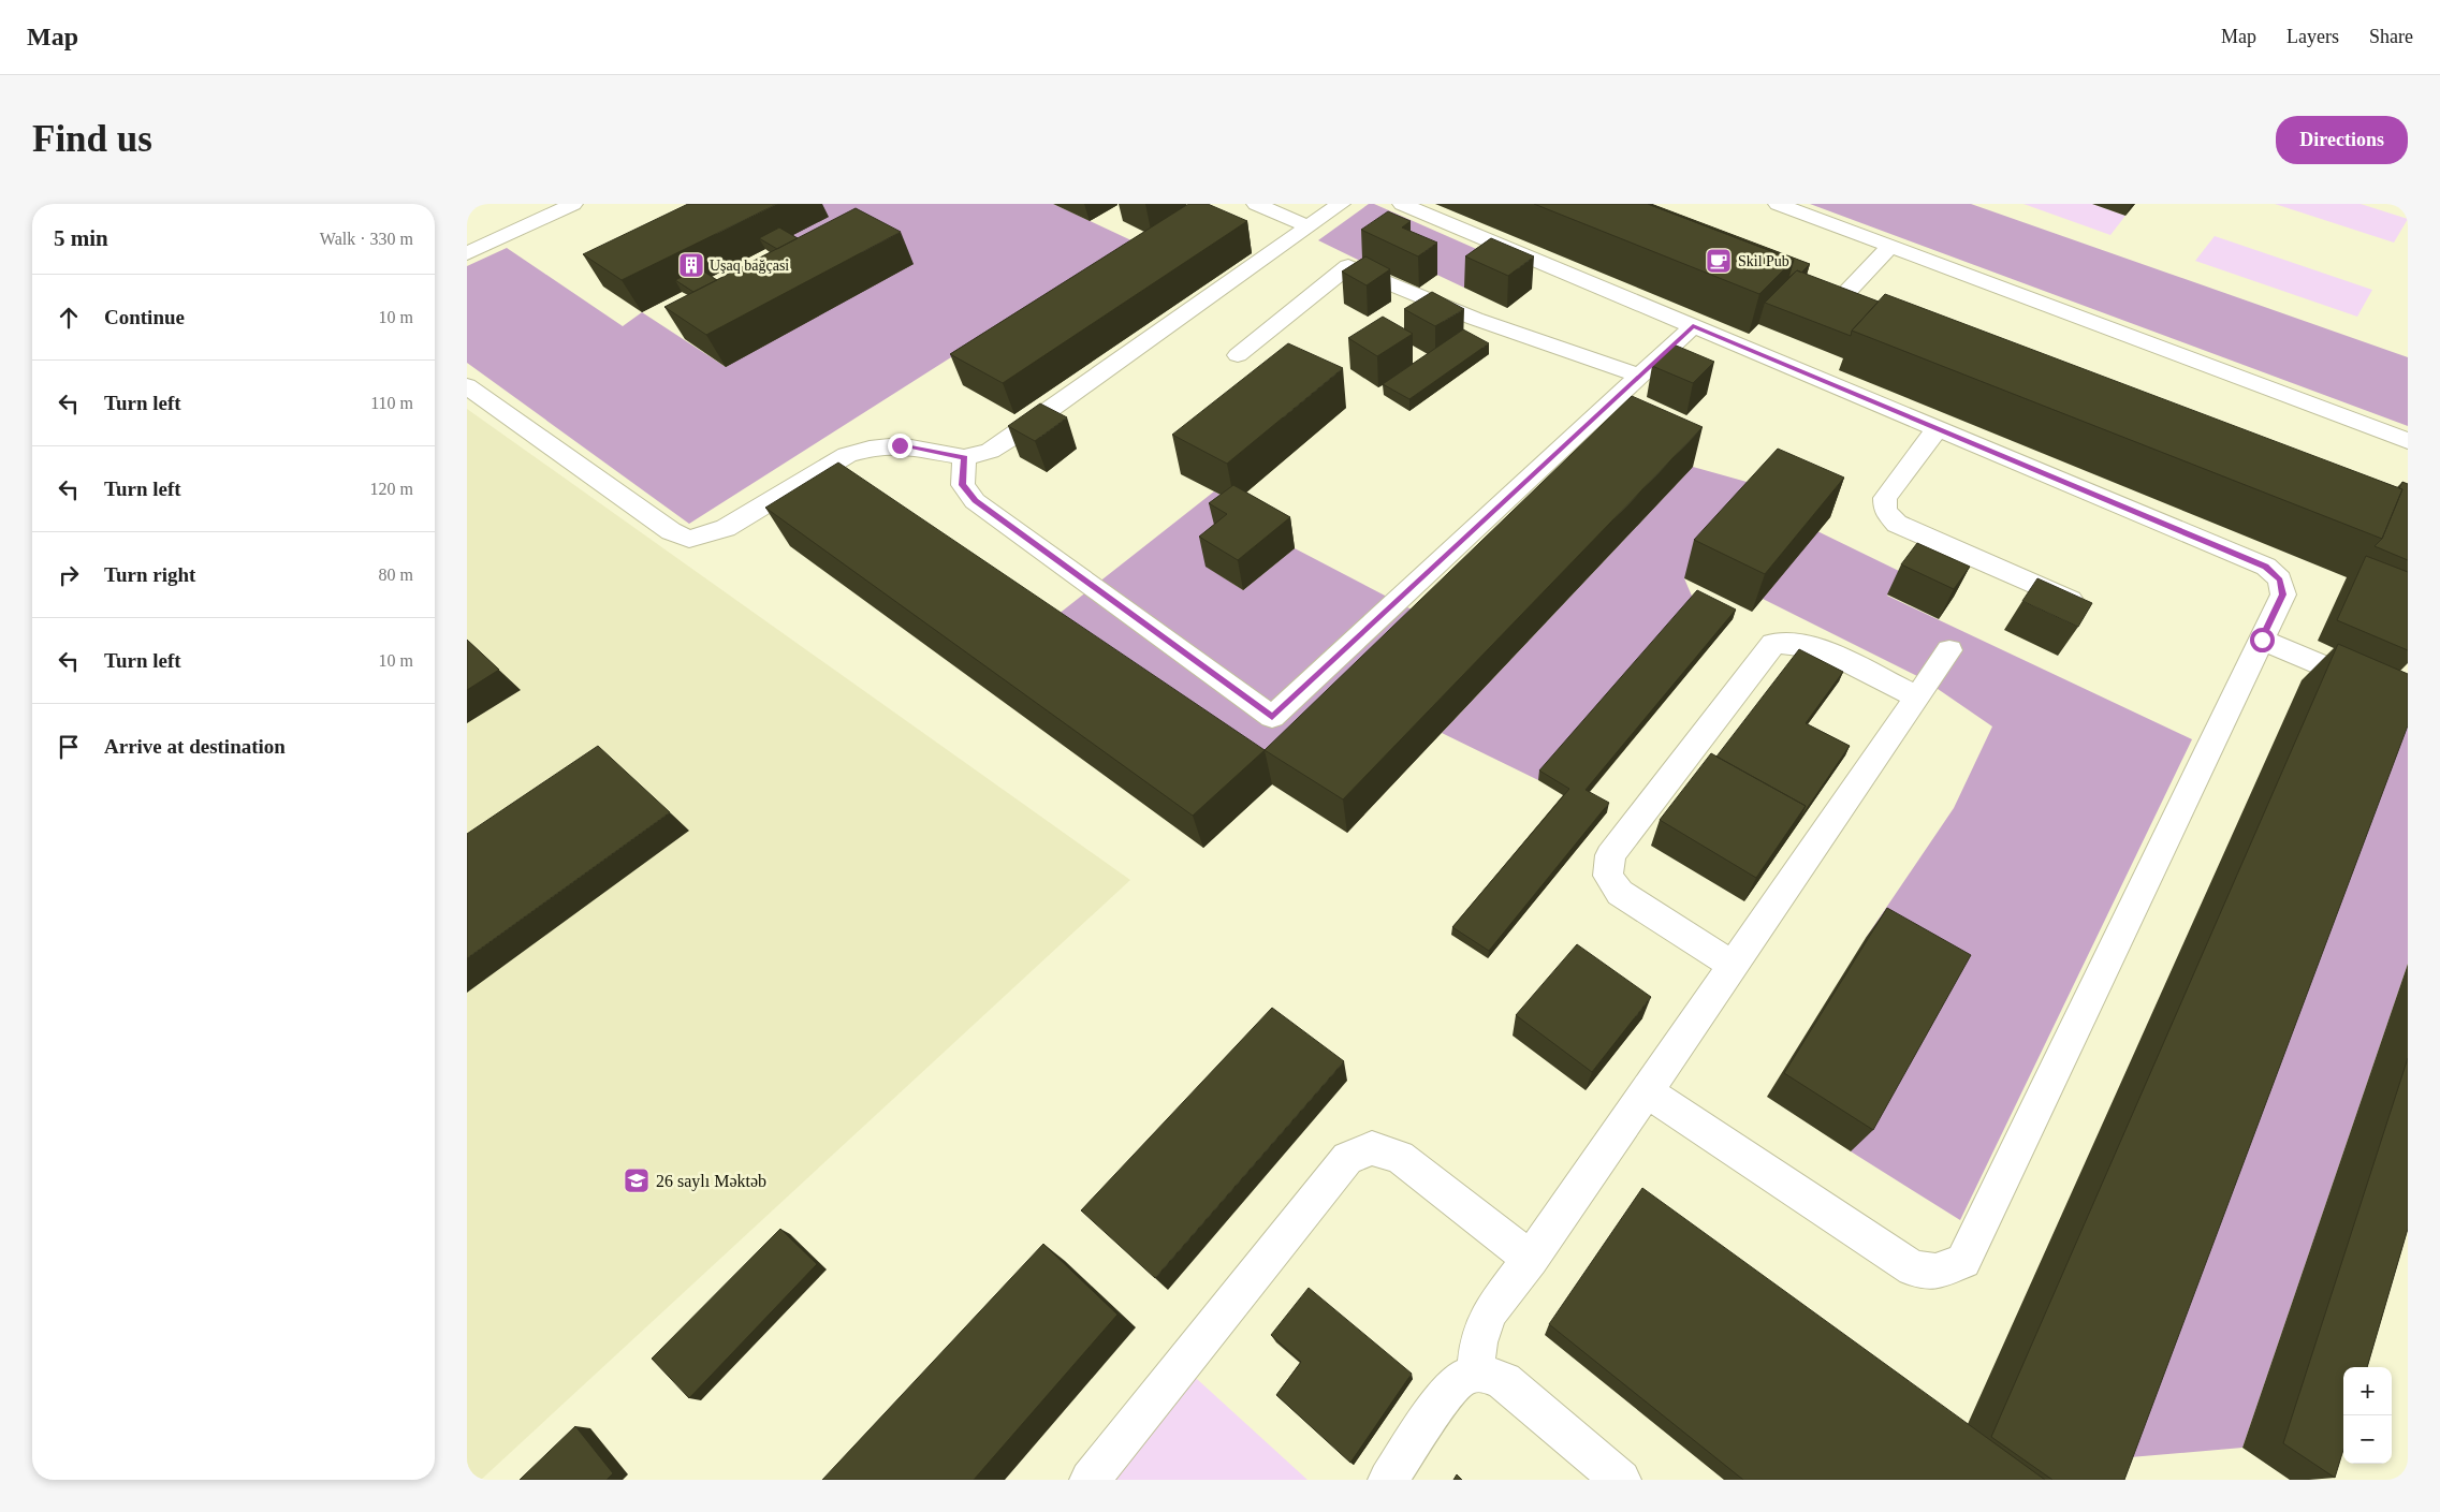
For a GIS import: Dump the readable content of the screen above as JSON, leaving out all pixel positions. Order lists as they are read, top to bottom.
{
  "places": {
    "cafe": ["Skil Pub"],
    "building": ["Uşaq bağçasi"],
    "school or university": ["26 saylı Məktəb"]
  },
  "page": {
    "header": "Map",
    "nav": ["Map", "Layers", "Share"],
    "buttons": "Directions",
    "title": "Find us",
    "heading": ["5 min", "Walk · 330 m"],
    "list": [
      ["Continue", "10 m"],
      ["Turn left", "110 m"],
      ["Turn left", "120 m"],
      ["Turn right", "80 m"],
      ["Turn left", "10 m"],
      "Arrive at destination"
    ],
    "map_buttons": ["+", "−"]
  }
}
